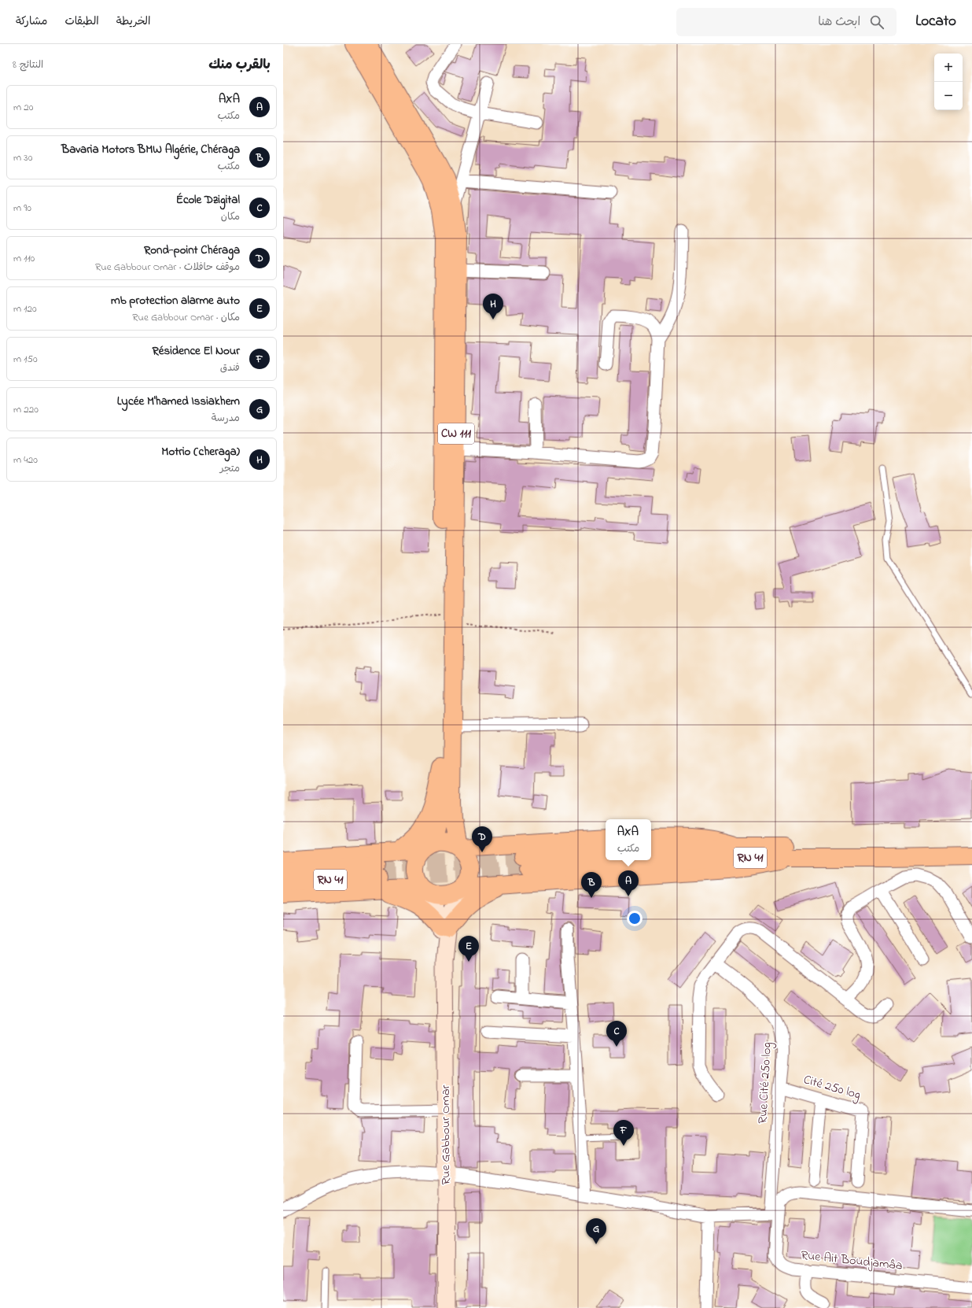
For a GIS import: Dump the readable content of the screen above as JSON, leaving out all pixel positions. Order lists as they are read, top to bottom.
{
  "streets": {
    "main road": ["CW 111", "RN 41", "Rue Gabbour Omar"],
    "street": ["Rue Cité 250 log", "Cité 250 log", "Rue Ait Boudjamâa"]
  },
  "crossings": [
    ["CW 111", "Rue Gabbour Omar"],
    ["Rue Cité 250 log", "Cité 250 log"],
    ["Rue Cité 250 log", "Rue Ait Boudjamâa"]
  ],
  "page": {
    "header": "Locato",
    "search": "ابحث هنا",
    "nav": ["الخريطة", "الطبقات", "مشاركة"],
    "heading": ["بالقرب منك", "النتائج: 8"],
    "map_buttons": ["+", "−"],
    "list": [
      {
        "mark": "A",
        "name": "AXA",
        "note": "مكتب",
        "value": "20 m"
      },
      {
        "mark": "B",
        "name": "Bavaria Motors BMW Algérie, Chéraga",
        "note": "مكتب",
        "value": "30 m"
      },
      {
        "mark": "C",
        "name": "École Dzigital",
        "note": "مكان",
        "value": "90 m"
      },
      {
        "mark": "D",
        "name": "Rond-point Chéraga",
        "note": "موقف حافلات · Rue Gabbour Omar",
        "value": "110 m"
      },
      {
        "mark": "E",
        "name": "mb protection alarme auto",
        "note": "مكان · Rue Gabbour Omar",
        "value": "120 m"
      },
      {
        "mark": "F",
        "name": "Résidence El Nour",
        "note": "فندق",
        "value": "150 m"
      },
      {
        "mark": "G",
        "name": "Lycée M'hamed Issiakhem",
        "note": "مدرسة",
        "value": "220 m"
      },
      {
        "mark": "H",
        "name": "Motrio (cheraga)",
        "note": "متجر",
        "value": "420 m"
      }
    ],
    "pins": [
      "H",
      "D",
      "A",
      "B",
      "E",
      "C",
      "F",
      "G"
    ],
    "popup": ["AXA", "مكتب"]
  }
}
